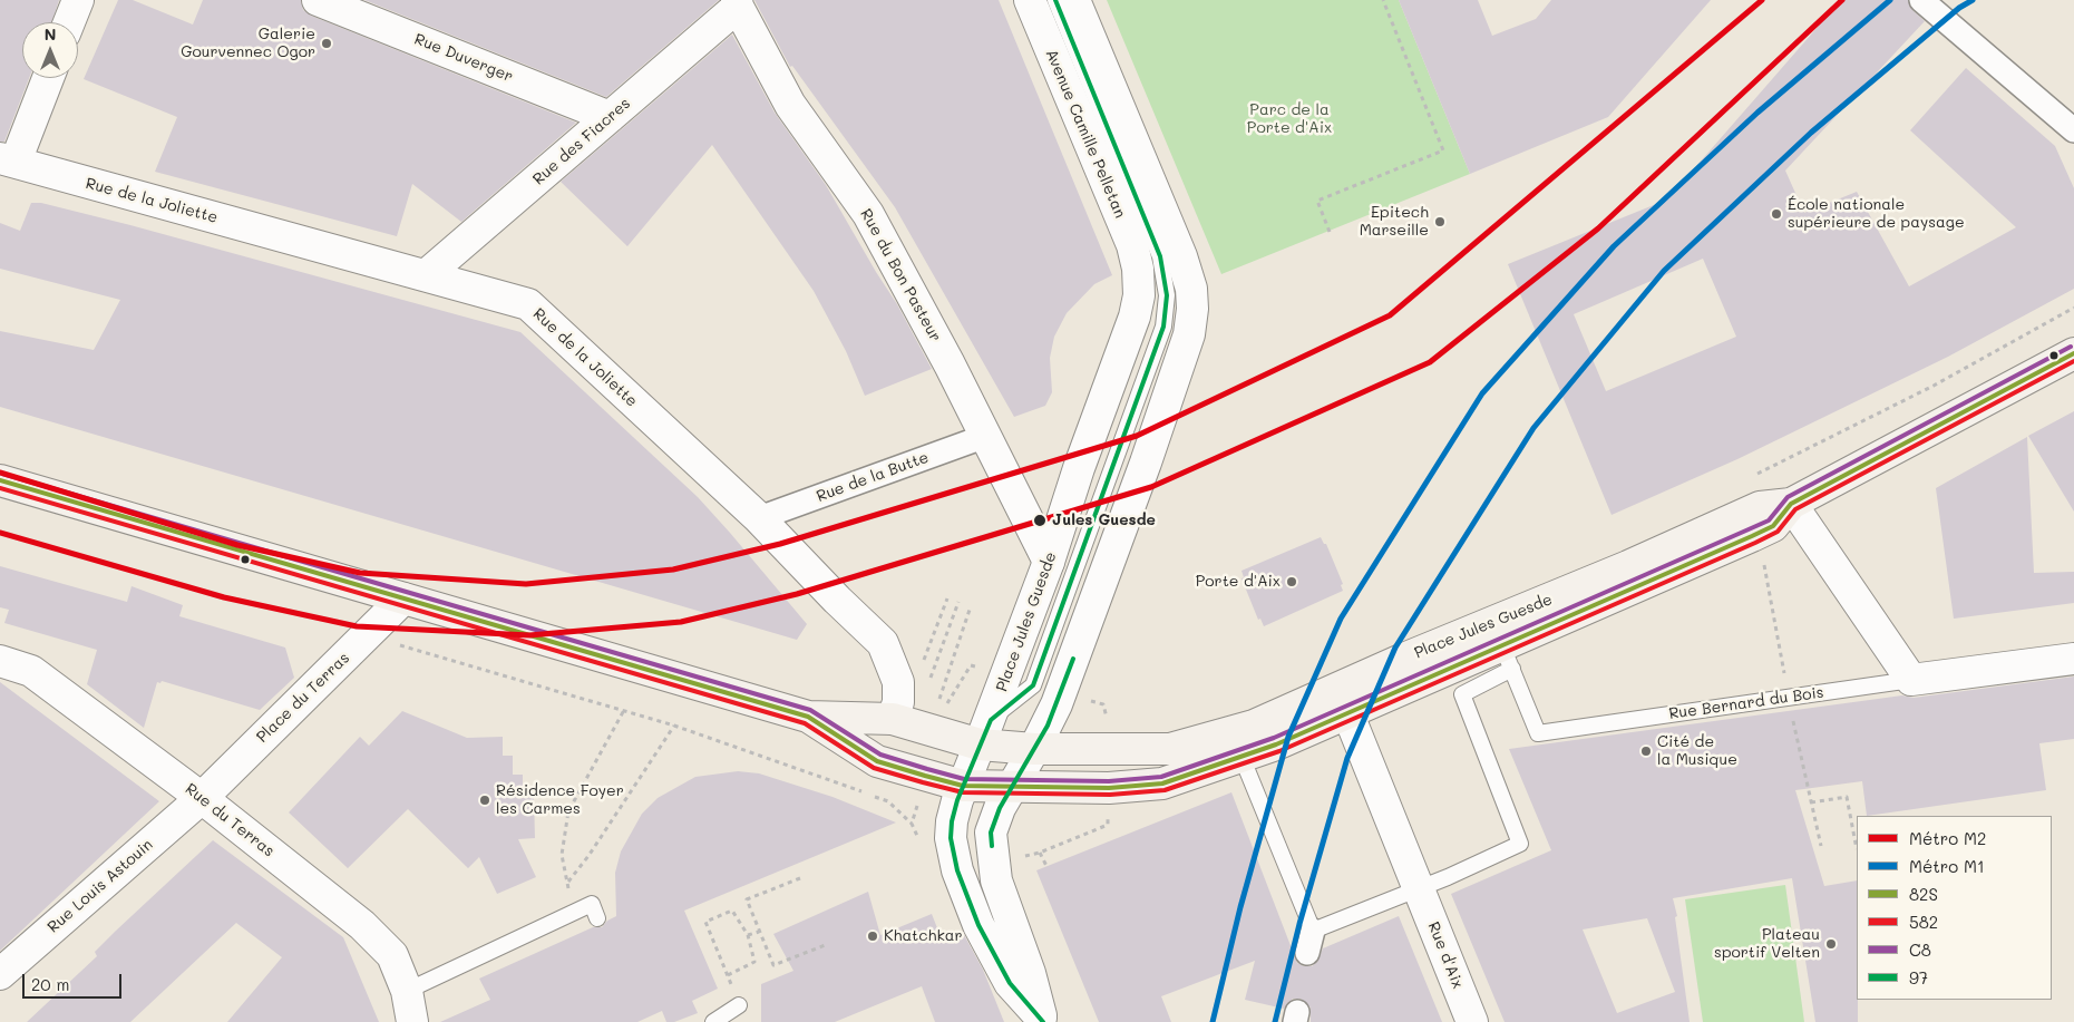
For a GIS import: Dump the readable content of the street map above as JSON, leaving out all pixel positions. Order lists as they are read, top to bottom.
{
  "streets": {
    "main road": ["Place Jules Guesde"],
    "street": [
      "Rue Duverger",
      "Avenue Camille Pelletan",
      "Rue des Fiacres",
      "Rue de la Joliette",
      "Rue du Bon Pasteur",
      "Rue de la Butte",
      "Place du Terras",
      "Rue Bernard du Bois",
      "Rue du Terras",
      "Rue Louis Astouin",
      "Rue d'Aix"
    ]
  },
  "crossings": [
    ["Rue Duverger", "Rue des Fiacres"],
    ["Avenue Camille Pelletan", "Place Jules Guesde"],
    ["Rue des Fiacres", "Rue de la Joliette"],
    ["Rue des Fiacres", "Rue du Bon Pasteur"],
    ["Rue de la Joliette", "Rue de la Butte"],
    ["Rue du Bon Pasteur", "Rue de la Butte"],
    ["Rue du Bon Pasteur", "Place Jules Guesde"],
    ["Place Jules Guesde", "Rue Bernard du Bois"],
    ["Place Jules Guesde", "Rue d'Aix"],
    ["Place du Terras", "Rue du Terras"],
    ["Place du Terras", "Rue Louis Astouin"],
    ["Rue du Terras", "Rue Louis Astouin"]
  ],
  "parks": ["Parc de la Porte d'Aix"],
  "places": [
    "Galerie Gourvennec Ogor",
    "École nationale supérieure de paysage",
    "Epitech Marseille",
    "Jules Guesde",
    "Porte d'Aix",
    "Cité de la Musique",
    "Résidence Foyer les Carmes",
    "Khatchkar",
    "Plateau sportif Velten"
  ],
  "lines": [
    "metro line M2",
    "metro line M1",
    "transit line 97",
    "transit line C8",
    "transit line 82S",
    "transit line 582"
  ],
  "legend": [
    "Métro M2",
    "Métro M1",
    "82S",
    "582",
    "C8",
    "97"
  ],
  "scale_bar": "20 m",
  "north": "top"
}
